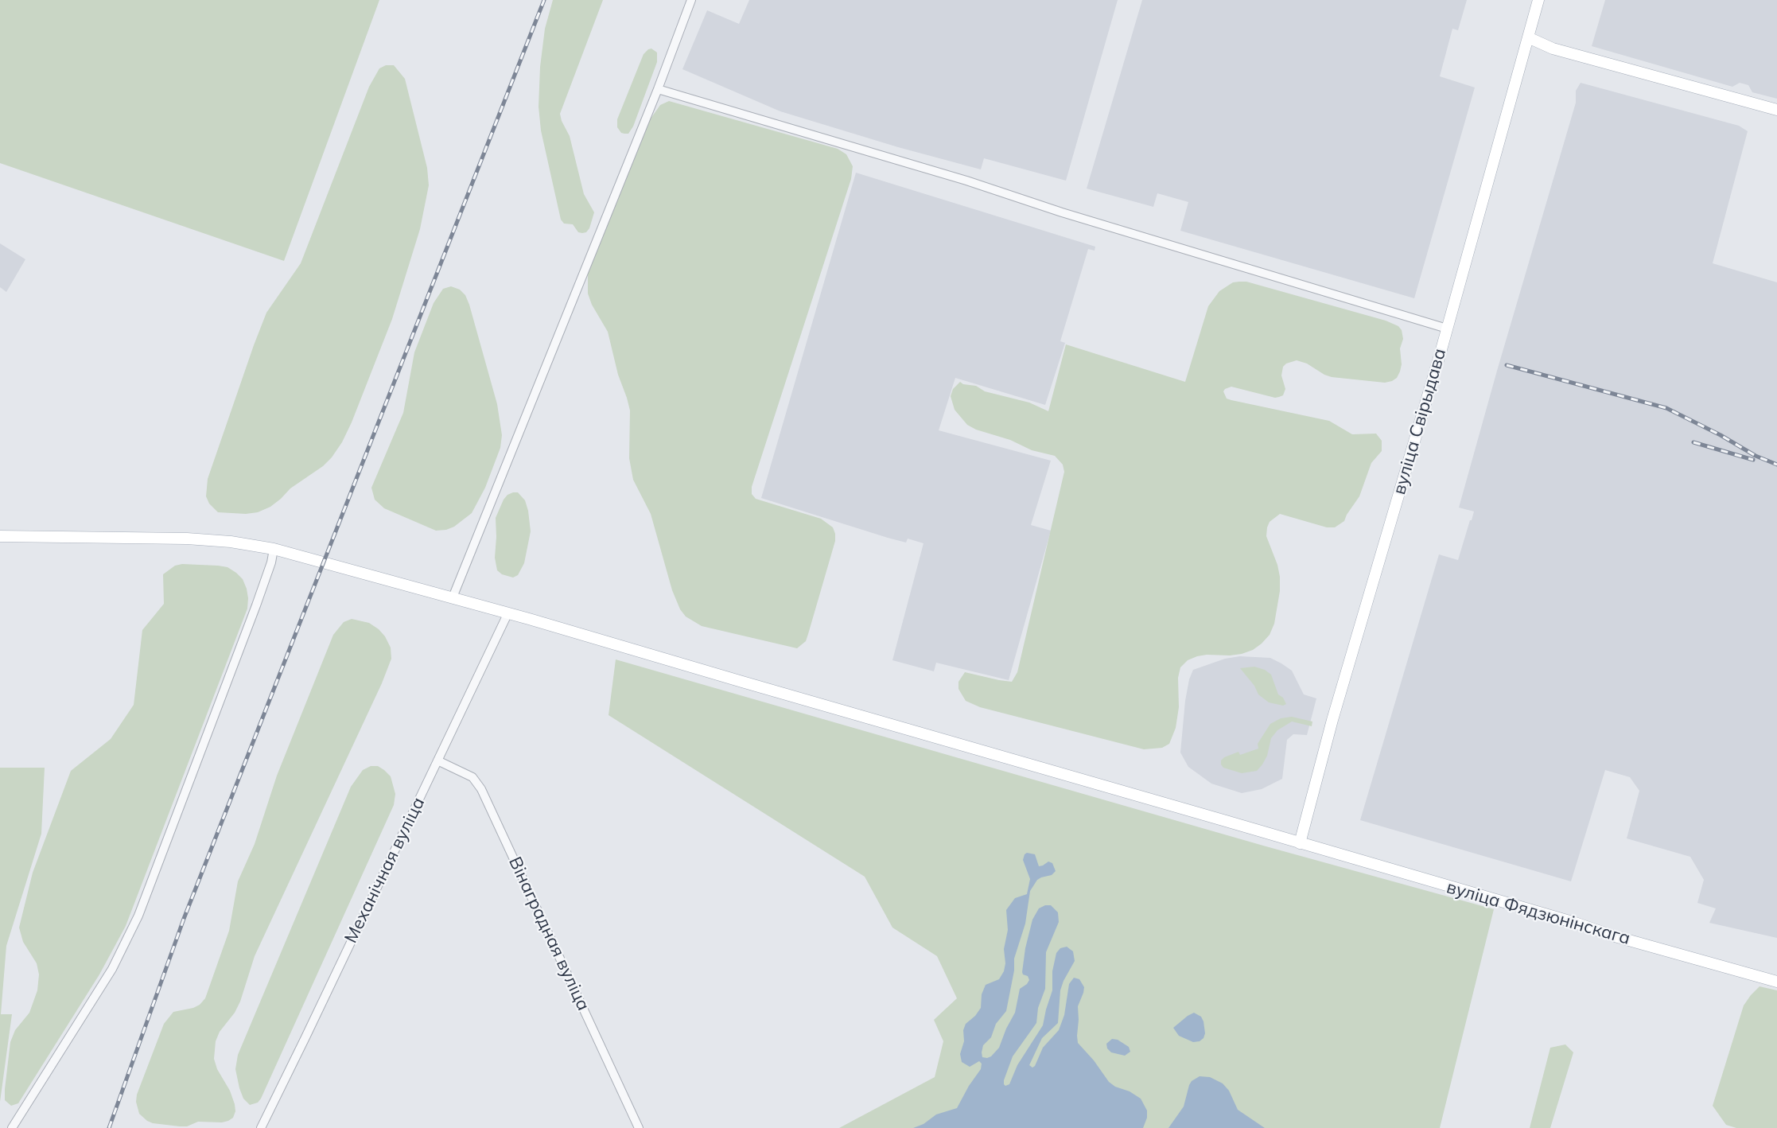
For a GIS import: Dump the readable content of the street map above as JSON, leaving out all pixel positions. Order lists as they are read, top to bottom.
{
  "streets": {
    "main road": ["вуліца Свірыдава", "вуліца Фядзюнінскага"],
    "street": ["Механічная вуліца", "Вінаградная вуліца"]
  },
  "crossings": [
    ["вуліца Свірыдава", "вуліца Фядзюнінскага"],
    ["Механічная вуліца", "вуліца Фядзюнінскага"],
    ["Механічная вуліца", "Вінаградная вуліца"]
  ]
}
